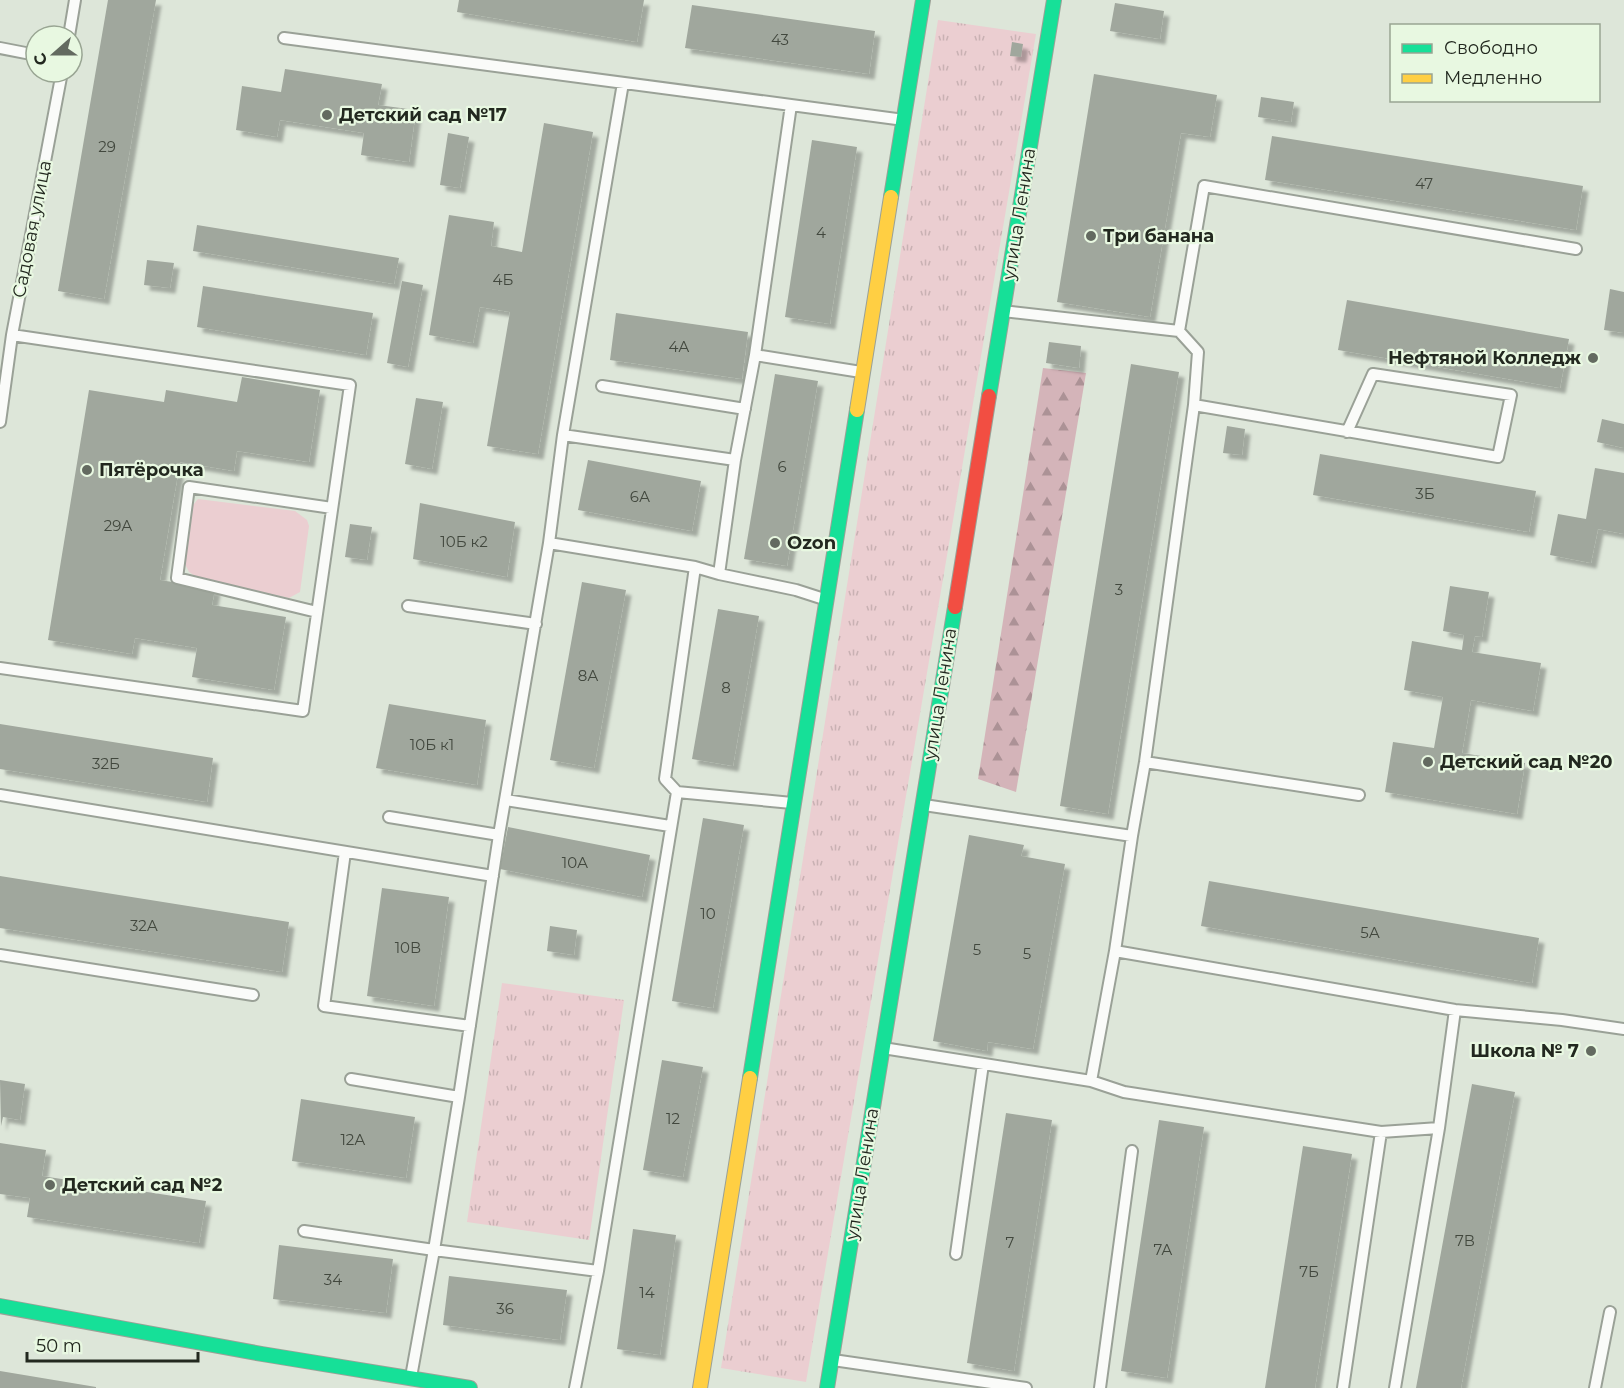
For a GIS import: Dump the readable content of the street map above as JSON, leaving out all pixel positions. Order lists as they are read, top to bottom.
{
  "streets": {
    "main road": ["улица Ленина"],
    "lane": ["Садовая улица"]
  },
  "places": [
    "Детский сад №17",
    "Три банана",
    "Нефтяной Колледж",
    "Пятёрочка",
    "Ozon",
    "Детский сад №20",
    "Школа № 7",
    "Детский сад №2"
  ],
  "house_numbers": [
    "43",
    "29",
    "47",
    "4",
    "4Б",
    "4А",
    "6",
    "3Б",
    "6А",
    "29А",
    "10Б к2",
    "3",
    "8А",
    "8",
    "10Б к1",
    "32Б",
    "10А",
    "10",
    "32А",
    "5А",
    "10В",
    "5",
    "5",
    "12",
    "12А",
    "7В",
    "7",
    "7А",
    "7Б",
    "34",
    "14",
    "36"
  ],
  "legend": ["Свободно", "Медленно"],
  "scale_bar": "50 m",
  "north": "left"
}
